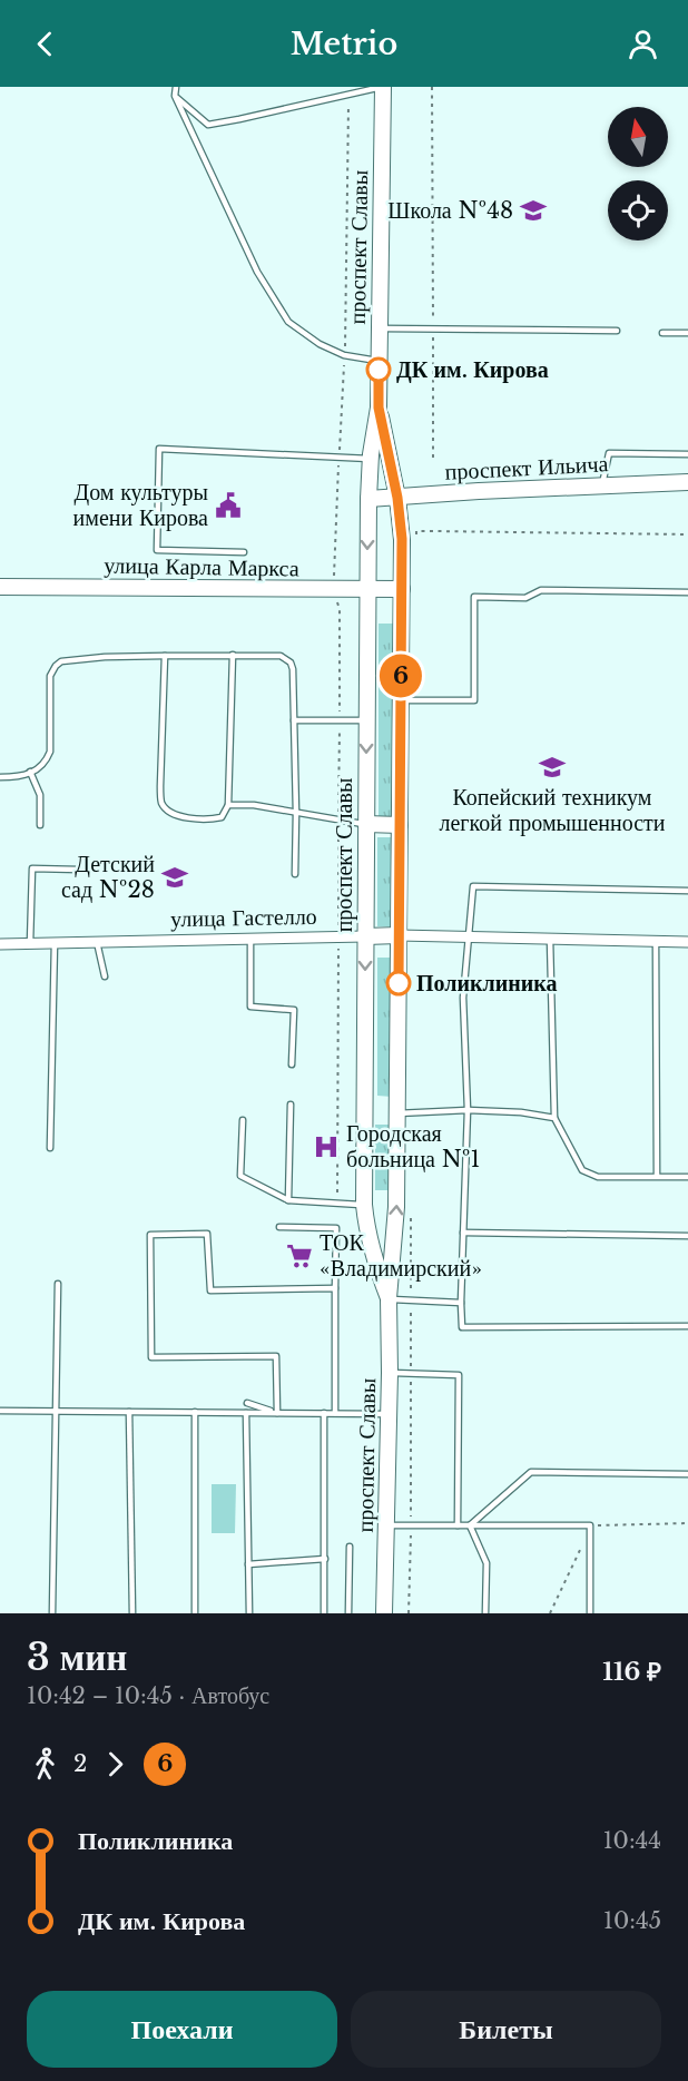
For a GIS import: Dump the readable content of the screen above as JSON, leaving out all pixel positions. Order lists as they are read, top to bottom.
{
  "streets": {
    "main road": [
      "проспект Славы",
      "проспект Ильича",
      "улица Карла Маркса",
      "улица Гастелло"
    ]
  },
  "crossings": [
    ["проспект Славы", "проспект Ильича"],
    ["проспект Славы", "улица Карла Маркса"],
    ["проспект Славы", "улица Гастелло"]
  ],
  "places": {
    "school or university": ["Школа №48", "Копейский техникум легкой промышенности", "Детский сад №28"],
    "other": ["ДК им. Кирова", "Поликлиника"],
    "public building": ["Дом культуры имени Кирова"],
    "hospital": ["Городская больница №1"],
    "supermarket": ["ТОК «Владимирский»"]
  },
  "lines": ["bus line 6"],
  "north": "top",
  "page": {
    "header": "Metrio",
    "on_map": "6",
    "heading": ["3 мин", "10:42 – 10:45 · Автобус", "116 ₽"],
    "legs": ["2", "6"],
    "list": [
      {
        "name": "Поликлиника",
        "value": "10:44"
      },
      {
        "name": "ДК им. Кирова",
        "value": "10:45"
      }
    ],
    "buttons": ["Поехали", "Билеты"]
  }
}
